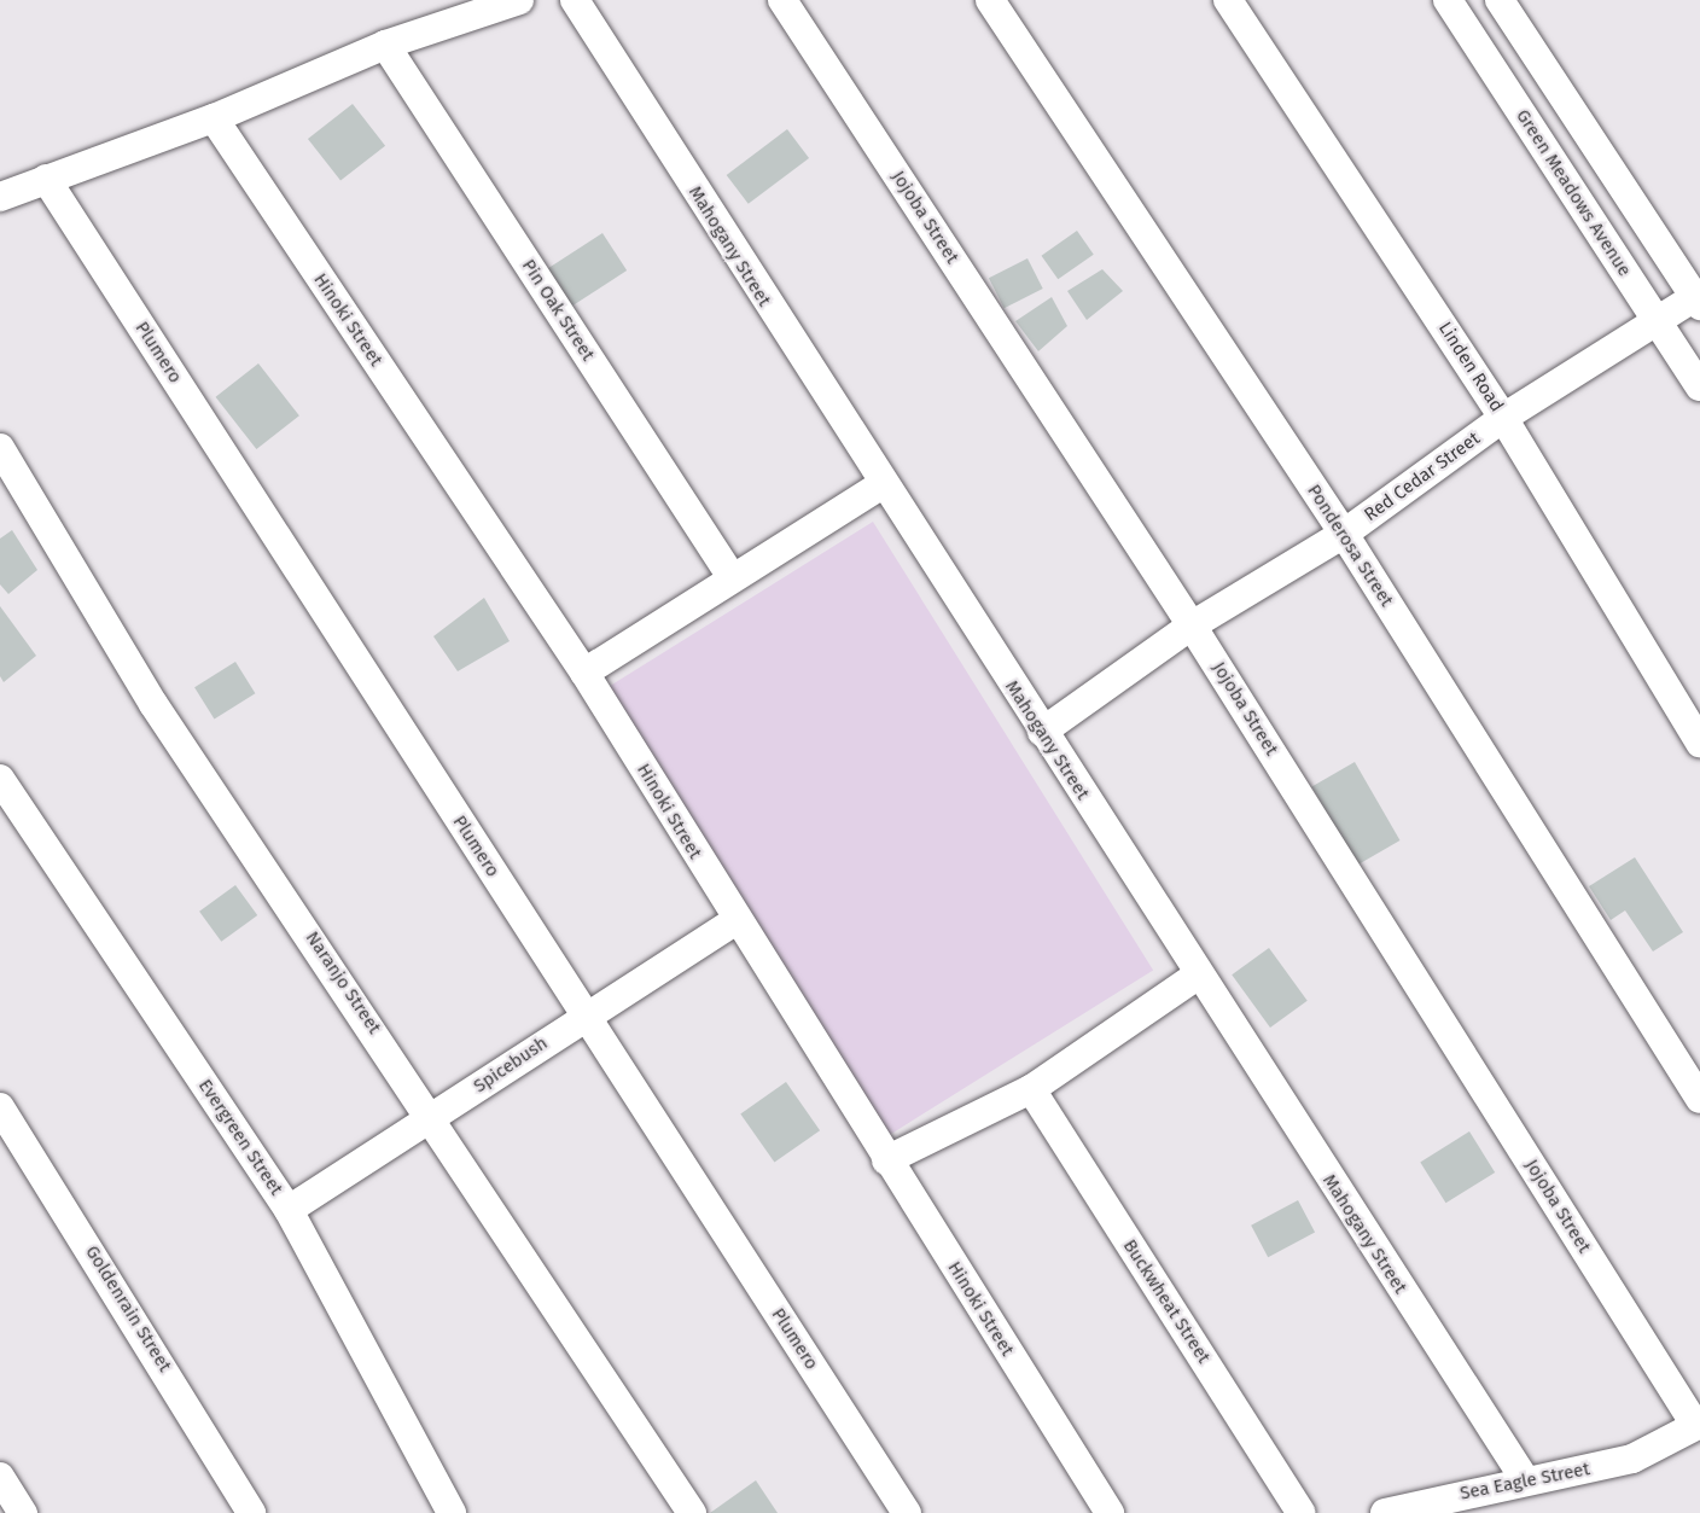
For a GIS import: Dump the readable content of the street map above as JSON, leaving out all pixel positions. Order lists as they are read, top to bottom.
{
  "streets": {
    "street": [
      "Green Meadows Avenue",
      "Jojoba Street",
      "Mahogany Street",
      "Pin Oak Street",
      "Hinoki Street",
      "Plumero",
      "Linden Road",
      "Red Cedar Street",
      "Ponderosa Street",
      "Naranjo Street",
      "Spicebush",
      "Evergreen Street",
      "Buckwheat Street",
      "Goldenrain Street",
      "Sea Eagle Street"
    ]
  },
  "crossings": [
    ["Green Meadows Avenue", "Red Cedar Street"],
    ["Jojoba Street", "Red Cedar Street"],
    ["Jojoba Street", "Sea Eagle Street"],
    ["Mahogany Street", "Red Cedar Street"],
    ["Mahogany Street", "Sea Eagle Street"],
    ["Hinoki Street", "Spicebush"],
    ["Plumero", "Spicebush"],
    ["Linden Road", "Red Cedar Street"],
    ["Red Cedar Street", "Ponderosa Street"],
    ["Naranjo Street", "Spicebush"],
    ["Spicebush", "Evergreen Street"]
  ]
}
